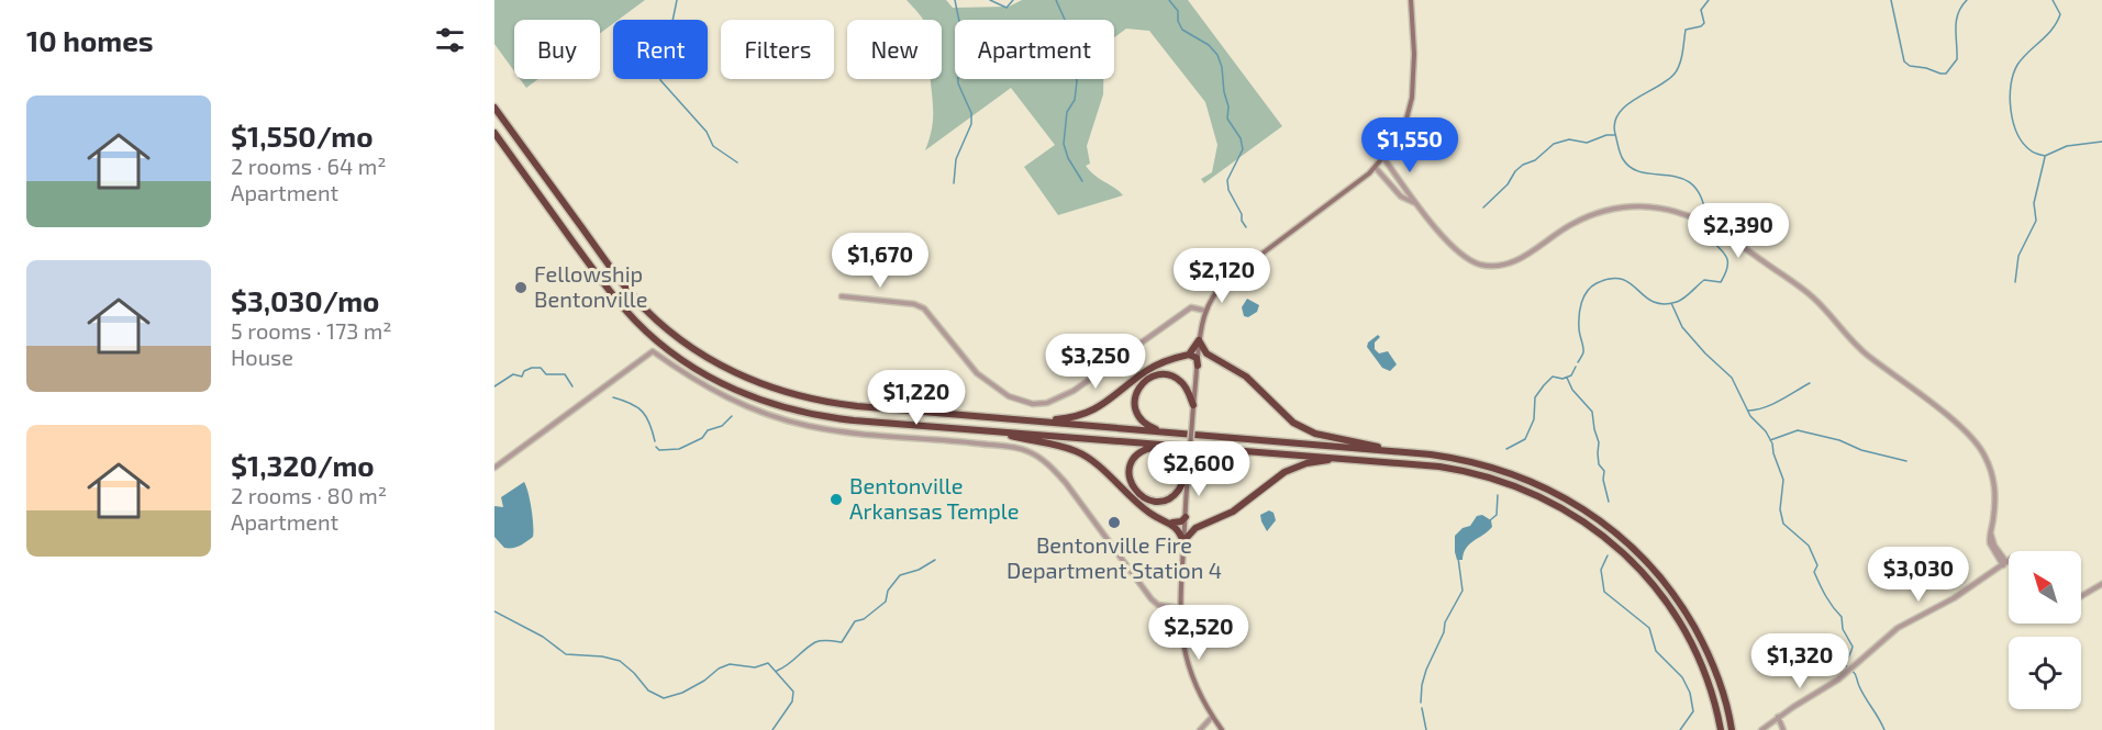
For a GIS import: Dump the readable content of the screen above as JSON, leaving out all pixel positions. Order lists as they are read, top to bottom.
{
  "places": ["Fellowship Bentonville", "Bentonville Arkansas Temple", "Bentonville Fire Department Station 4"],
  "north": "top left",
  "page": {
    "heading": "10 homes",
    "chip": [
      "Buy",
      "Rent",
      "Filters",
      "New",
      "Apartment"
    ],
    "list": [
      {
        "name": "$1,550/mo",
        "note": "2 rooms · 64 m² · Apartment"
      },
      {
        "name": "$3,030/mo",
        "note": "5 rooms · 173 m² · House"
      },
      {
        "name": "$1,320/mo",
        "note": "2 rooms · 80 m² · Apartment"
      }
    ],
    "price": [
      "$1,550",
      "$2,390",
      "$1,670",
      "$2,120",
      "$3,250",
      "$1,220",
      "$2,600",
      "$3,030",
      "$2,520",
      "$1,320"
    ]
  }
}
